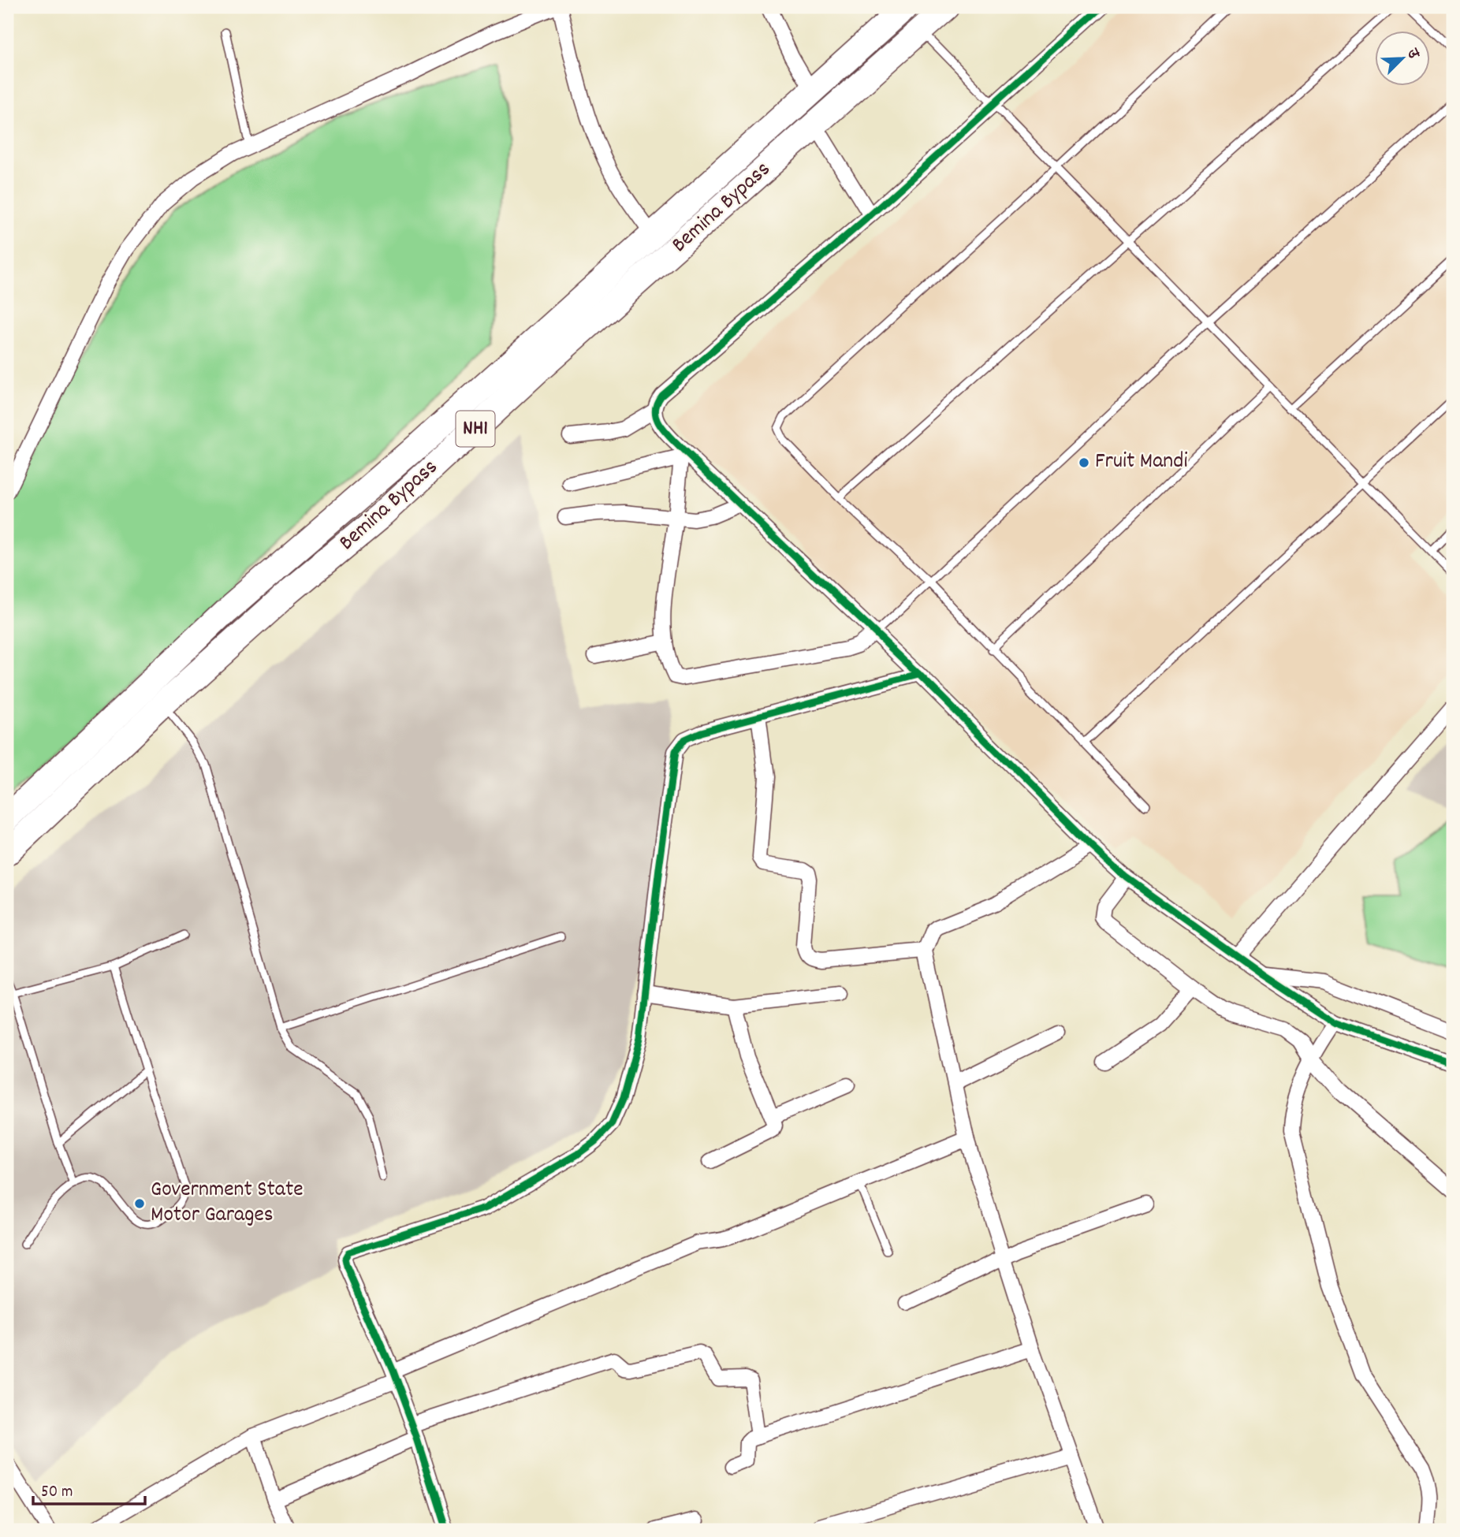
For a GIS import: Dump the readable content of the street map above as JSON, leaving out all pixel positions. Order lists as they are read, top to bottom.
{
  "streets": {
    "highway": ["Bemina Bypass", "NH1"]
  },
  "places": ["Fruit Mandi", "Government State Motor Garages"],
  "scale_bar": "50 m",
  "north": "top right"
}
